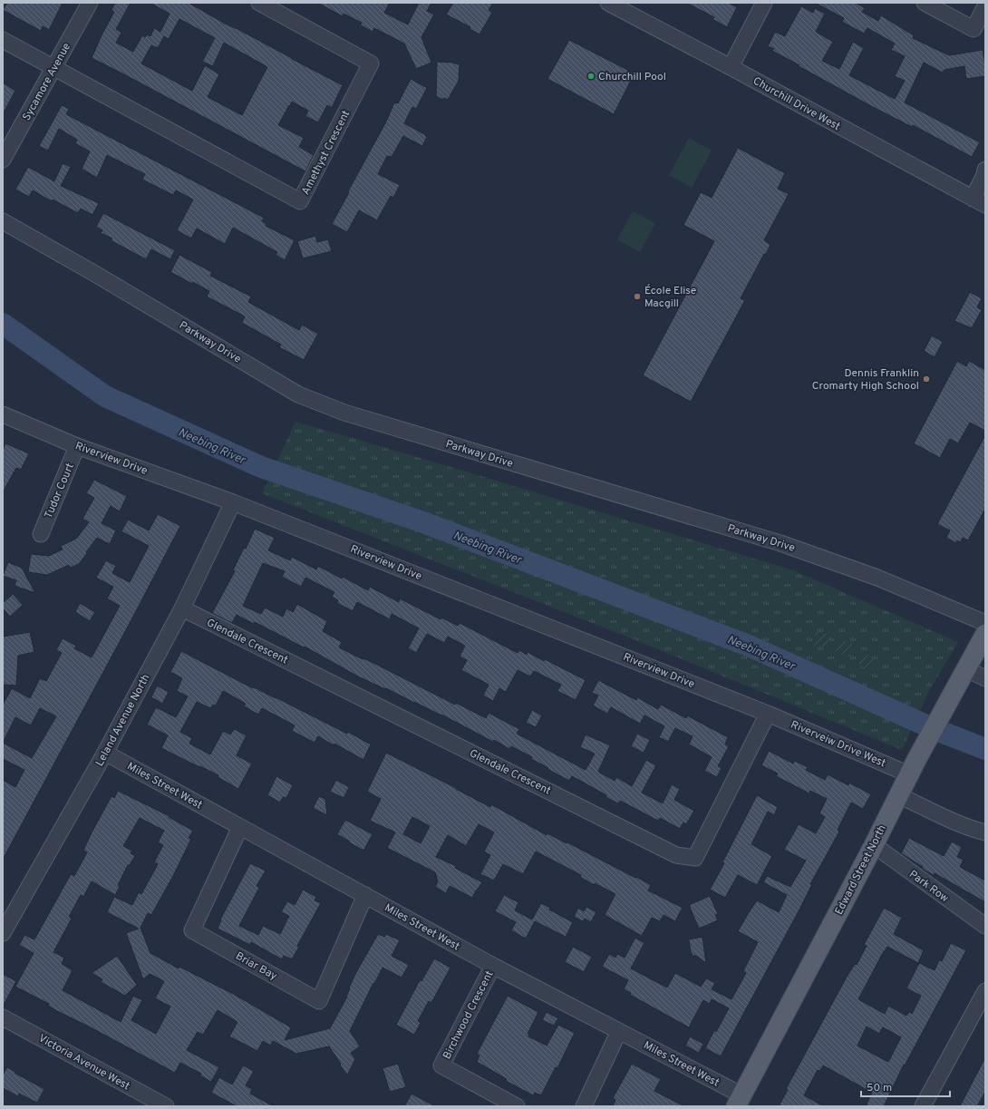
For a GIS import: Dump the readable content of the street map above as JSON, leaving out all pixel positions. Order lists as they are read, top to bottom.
{
  "streets": {
    "main road": ["Edward Street North"],
    "street": [
      "Sycamore Avenue",
      "Churchill Drive West",
      "Amethyst Crescent",
      "Parkway Drive",
      "Riverview Drive",
      "Tudor Court",
      "Glendale Crescent",
      "Leland Avenue North",
      "Riverveiw Drive West",
      "Miles Street West",
      "Park Row",
      "Briar Bay",
      "Birchwood Crescent",
      "Victoria Avenue West"
    ]
  },
  "crossings": [
    ["Sycamore Avenue", "Amethyst Crescent"],
    ["Riverview Drive", "Tudor Court"],
    ["Riverview Drive", "Glendale Crescent"],
    ["Riverview Drive", "Leland Avenue North"],
    ["Riverview Drive", "Riverveiw Drive West"],
    ["Glendale Crescent", "Leland Avenue North"],
    ["Glendale Crescent", "Riverveiw Drive West"],
    ["Leland Avenue North", "Miles Street West"],
    ["Riverveiw Drive West", "Edward Street North"],
    ["Miles Street West", "Edward Street North"],
    ["Miles Street West", "Briar Bay"],
    ["Miles Street West", "Birchwood Crescent"],
    ["Edward Street North", "Park Row"]
  ],
  "water": ["Neebing River"],
  "places": ["Churchill Pool", "École Elise Macgill", "Dennis Franklin Cromarty High School"],
  "scale_bar": "50 m"
}
